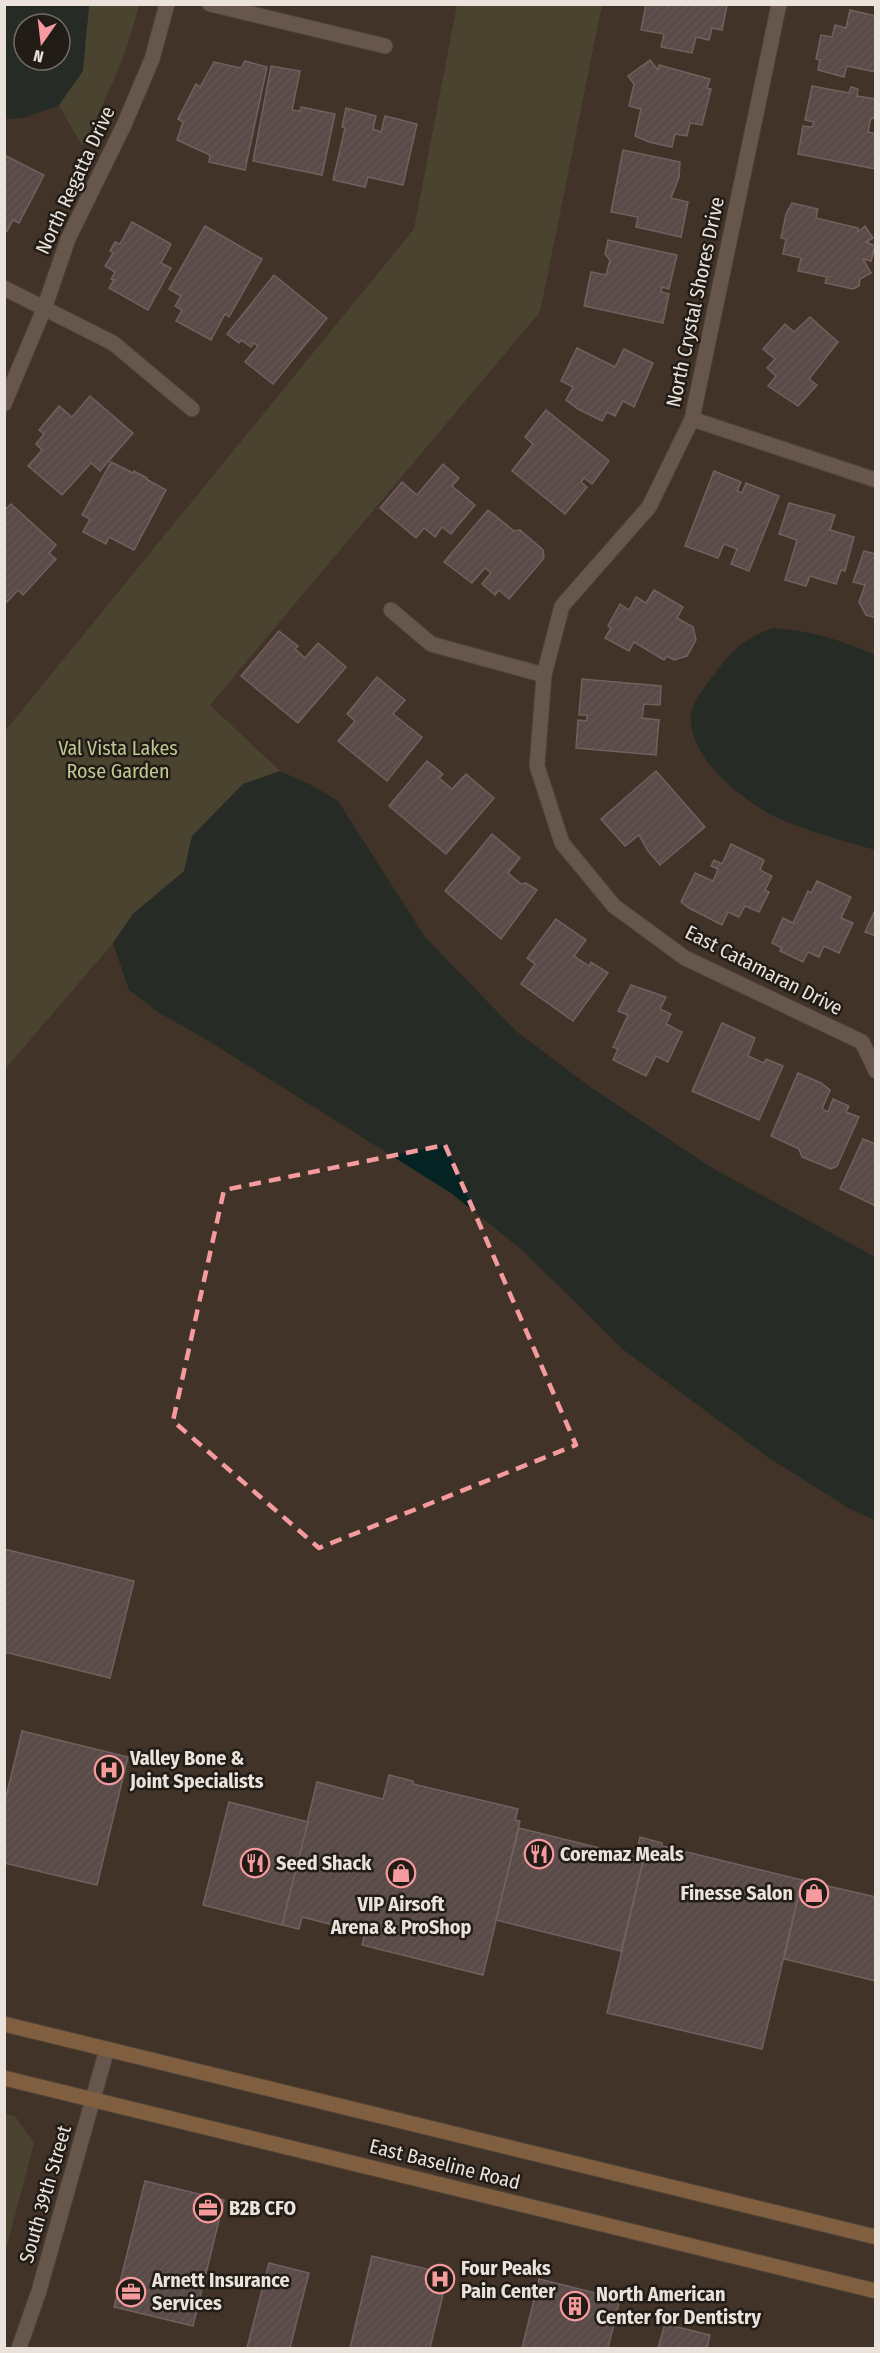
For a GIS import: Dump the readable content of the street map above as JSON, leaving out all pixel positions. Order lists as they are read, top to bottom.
{
  "streets": {
    "main road": ["East Baseline Road"],
    "street": [
      "North Regatta Drive",
      "North Crystal Shores Drive",
      "East Catamaran Drive",
      "South 39th Street"
    ]
  },
  "crossings": [
    ["North Crystal Shores Drive", "East Catamaran Drive"],
    ["East Baseline Road", "South 39th Street"]
  ],
  "parks": ["Val Vista Lakes Rose Garden"],
  "places": {
    "hospital": ["Valley Bone & Joint Specialists", "Four Peaks Pain Center"],
    "restaurant": ["Coremaz Meals", "Seed Shack"],
    "shop": ["VIP Airsoft Arena & ProShop", "Finesse Salon"],
    "office": ["B2B CFO", "Arnett Insurance Services"],
    "building": ["North American Center for Dentistry"]
  },
  "north": "bottom"
}
